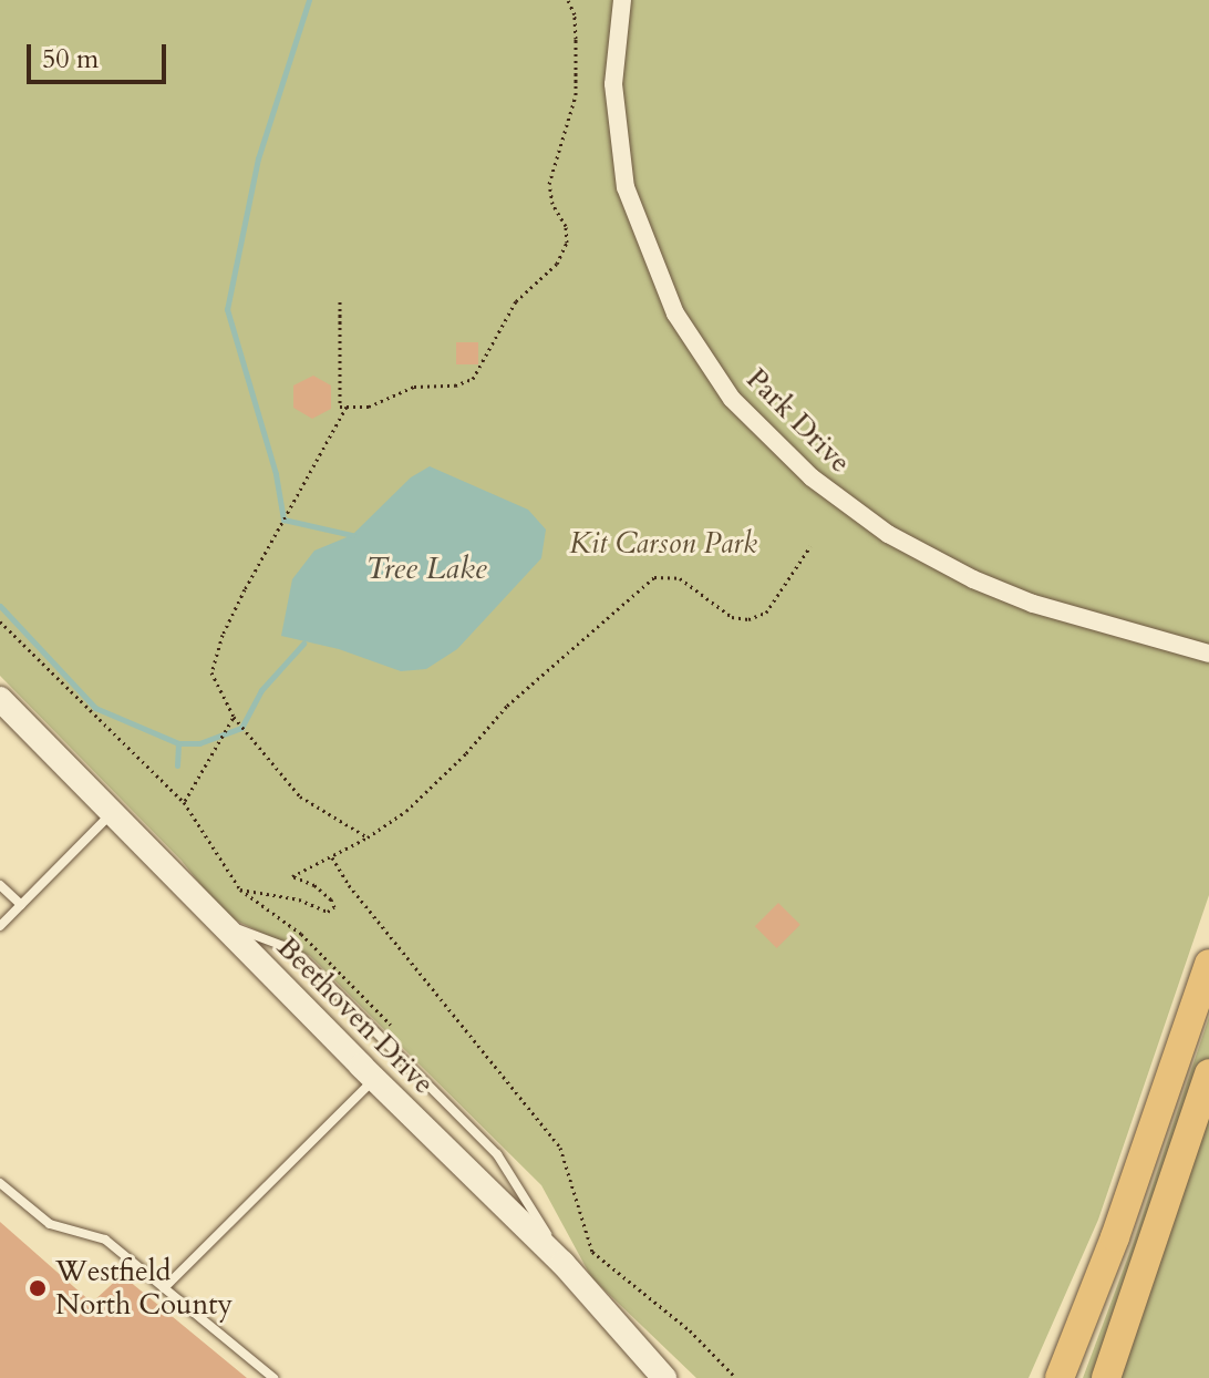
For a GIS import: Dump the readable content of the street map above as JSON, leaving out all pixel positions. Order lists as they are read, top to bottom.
{
  "streets": {
    "main road": ["Beethoven Drive"],
    "street": ["Park Drive"]
  },
  "water": ["Tree Lake"],
  "parks": ["Kit Carson Park"],
  "places": ["Westfield North County"],
  "scale_bar": "50 m"
}
